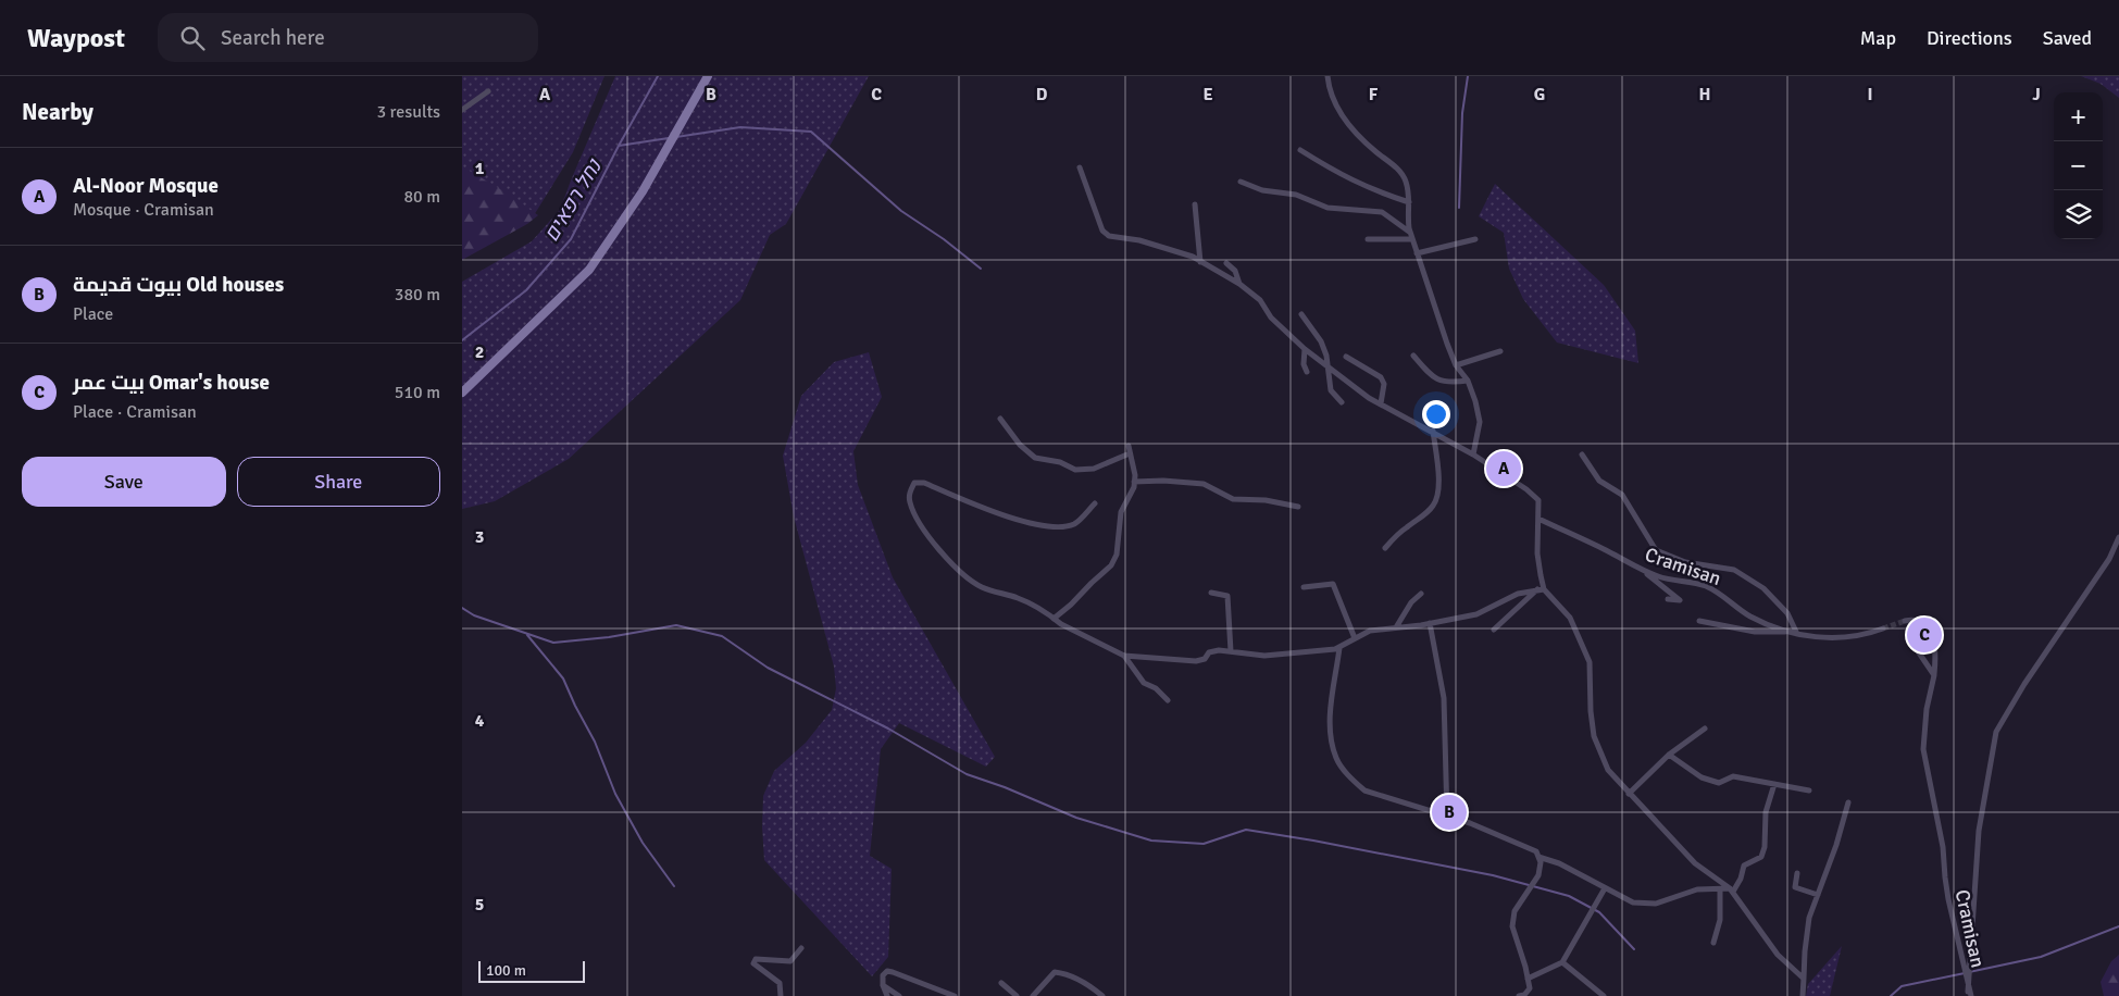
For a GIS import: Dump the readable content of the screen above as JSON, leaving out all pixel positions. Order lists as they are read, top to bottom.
{
  "streets": {
    "street": ["Cramisan"]
  },
  "water": ["נחל רפאים"],
  "scale_bar": "100 m",
  "page": {
    "header": "Waypost",
    "search": "Search here",
    "nav": ["Map", "Directions", "Saved"],
    "heading": ["Nearby", "3 results"],
    "map_buttons": ["+", "−"],
    "list": [
      {
        "mark": "A",
        "name": "Al-Noor Mosque",
        "note": "Mosque · Cramisan",
        "value": "80 m"
      },
      {
        "mark": "B",
        "name": "بيوت قديمة Old houses",
        "note": "Place",
        "value": "380 m"
      },
      {
        "mark": "C",
        "name": "بيت عمر Omar's house",
        "note": "Place · Cramisan",
        "value": "510 m"
      }
    ],
    "buttons": ["Save", "Share"],
    "pins": ["A", "C", "B"],
    "scale": "100 m"
  },
  "grid": {
    "columns": [
      "A",
      "B",
      "C",
      "D",
      "E",
      "F",
      "G",
      "H",
      "I",
      "J"
    ],
    "rows": [
      "1",
      "2",
      "3",
      "4",
      "5"
    ]
  }
}
